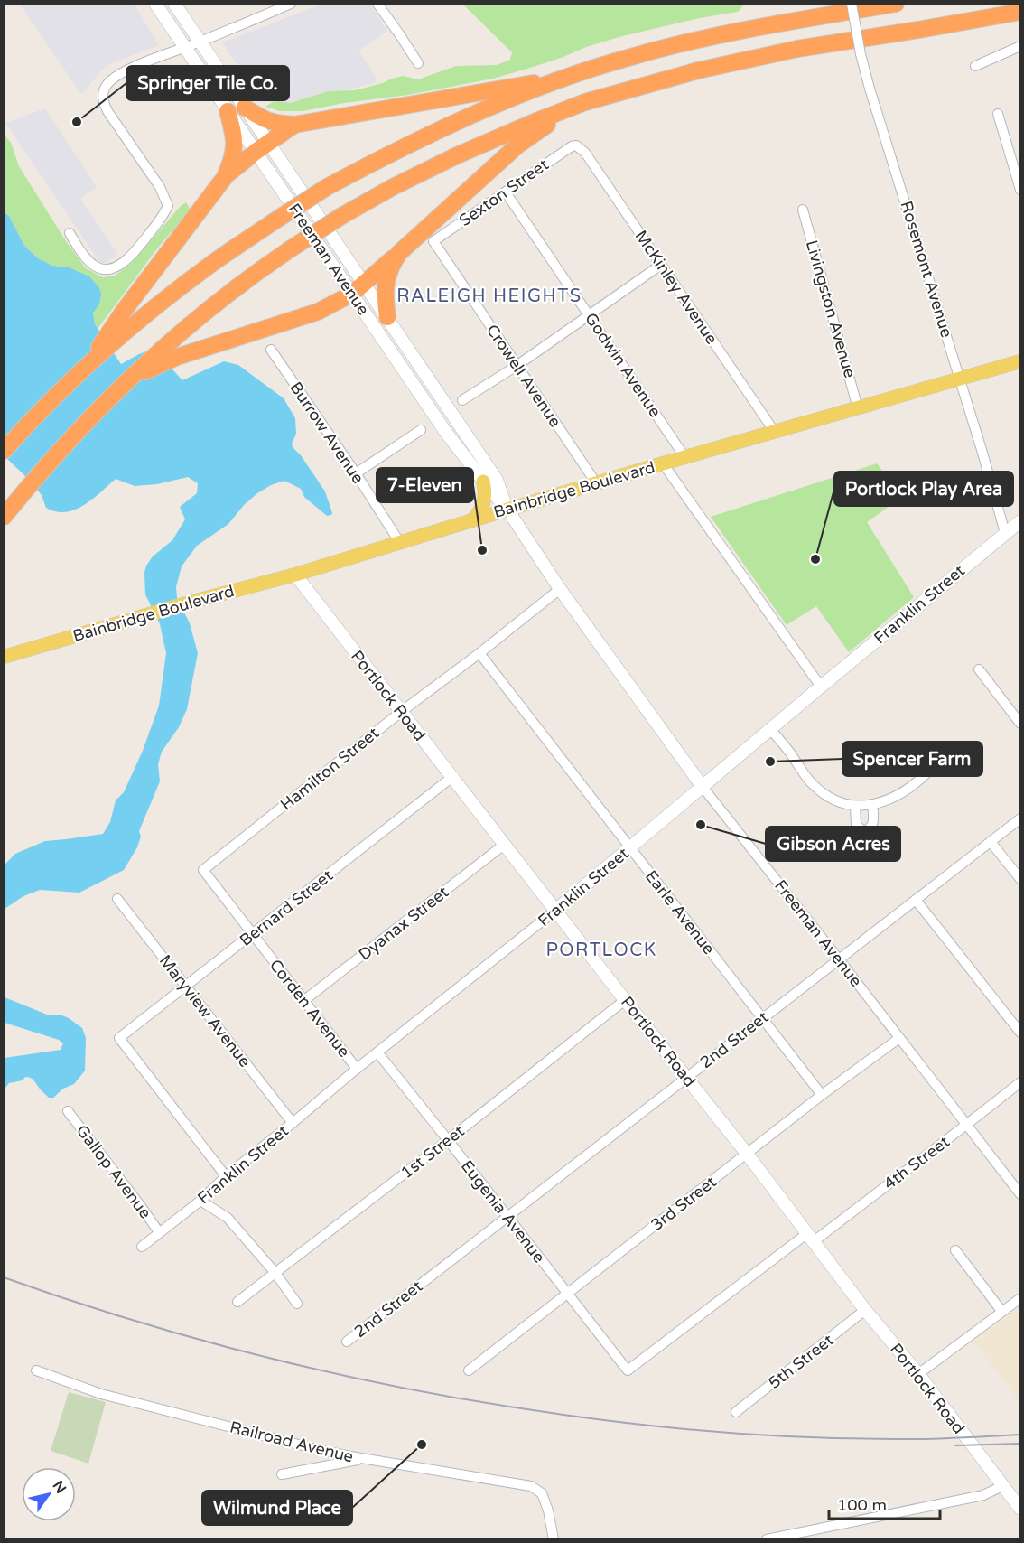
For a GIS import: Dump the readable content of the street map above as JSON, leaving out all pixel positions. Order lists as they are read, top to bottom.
{
  "streets": {
    "main road": [
      "Freeman Avenue",
      "Bainbridge Boulevard",
      "Franklin Street",
      "Portlock Road"
    ],
    "street": [
      "Sexton Street",
      "Rosemont Avenue",
      "McKinley Avenue",
      "Livingston Avenue",
      "Godwin Avenue",
      "Crowell Avenue",
      "Burrow Avenue",
      "Hamilton Street",
      "Bernard Street",
      "Earle Avenue",
      "Dyanax Street",
      "Corden Avenue",
      "Maryview Avenue",
      "2nd Street",
      "1st Street",
      "4th Street",
      "Gallop Avenue",
      "3rd Street",
      "Eugenia Avenue",
      "5th Street",
      "Railroad Avenue"
    ]
  },
  "crossings": [
    ["Sexton Street", "McKinley Avenue"],
    ["Sexton Street", "Godwin Avenue"],
    ["Sexton Street", "Crowell Avenue"],
    ["Freeman Avenue", "Bainbridge Boulevard"],
    ["Freeman Avenue", "Franklin Street"],
    ["Freeman Avenue", "Hamilton Street"],
    ["Freeman Avenue", "2nd Street"],
    ["Freeman Avenue", "4th Street"],
    ["Freeman Avenue", "3rd Street"],
    ["Rosemont Avenue", "Bainbridge Boulevard"],
    ["Rosemont Avenue", "Franklin Street"],
    ["McKinley Avenue", "Bainbridge Boulevard"],
    ["Livingston Avenue", "Bainbridge Boulevard"],
    ["Godwin Avenue", "Bainbridge Boulevard"],
    ["Crowell Avenue", "Bainbridge Boulevard"],
    ["Burrow Avenue", "Bainbridge Boulevard"],
    ["Bainbridge Boulevard", "Portlock Road"],
    ["Franklin Street", "Portlock Road"],
    ["Franklin Street", "Bernard Street"],
    ["Franklin Street", "Earle Avenue"],
    ["Franklin Street", "Corden Avenue"],
    ["Franklin Street", "Maryview Avenue"],
    ["Franklin Street", "Gallop Avenue"],
    ["Franklin Street", "Eugenia Avenue"],
    ["Portlock Road", "Hamilton Street"],
    ["Portlock Road", "Bernard Street"],
    ["Portlock Road", "Dyanax Street"],
    ["Portlock Road", "2nd Street"],
    ["Portlock Road", "1st Street"],
    ["Portlock Road", "4th Street"],
    ["Portlock Road", "3rd Street"],
    ["Portlock Road", "5th Street"],
    ["Hamilton Street", "Earle Avenue"],
    ["Hamilton Street", "Corden Avenue"],
    ["Bernard Street", "Corden Avenue"],
    ["Bernard Street", "Maryview Avenue"],
    ["Earle Avenue", "2nd Street"],
    ["Earle Avenue", "3rd Street"],
    ["Dyanax Street", "Corden Avenue"],
    ["2nd Street", "Eugenia Avenue"],
    ["1st Street", "Eugenia Avenue"],
    ["4th Street", "Eugenia Avenue"],
    ["3rd Street", "Eugenia Avenue"]
  ],
  "districts": ["RALEIGH HEIGHTS", "PORTLOCK"],
  "places": [
    "Springer Tile Co.",
    "7-Eleven",
    "Portlock Play Area",
    "Spencer Farm",
    "Gibson Acres",
    "Wilmund Place"
  ],
  "scale_bar": "100 m",
  "north": "top right"
}
